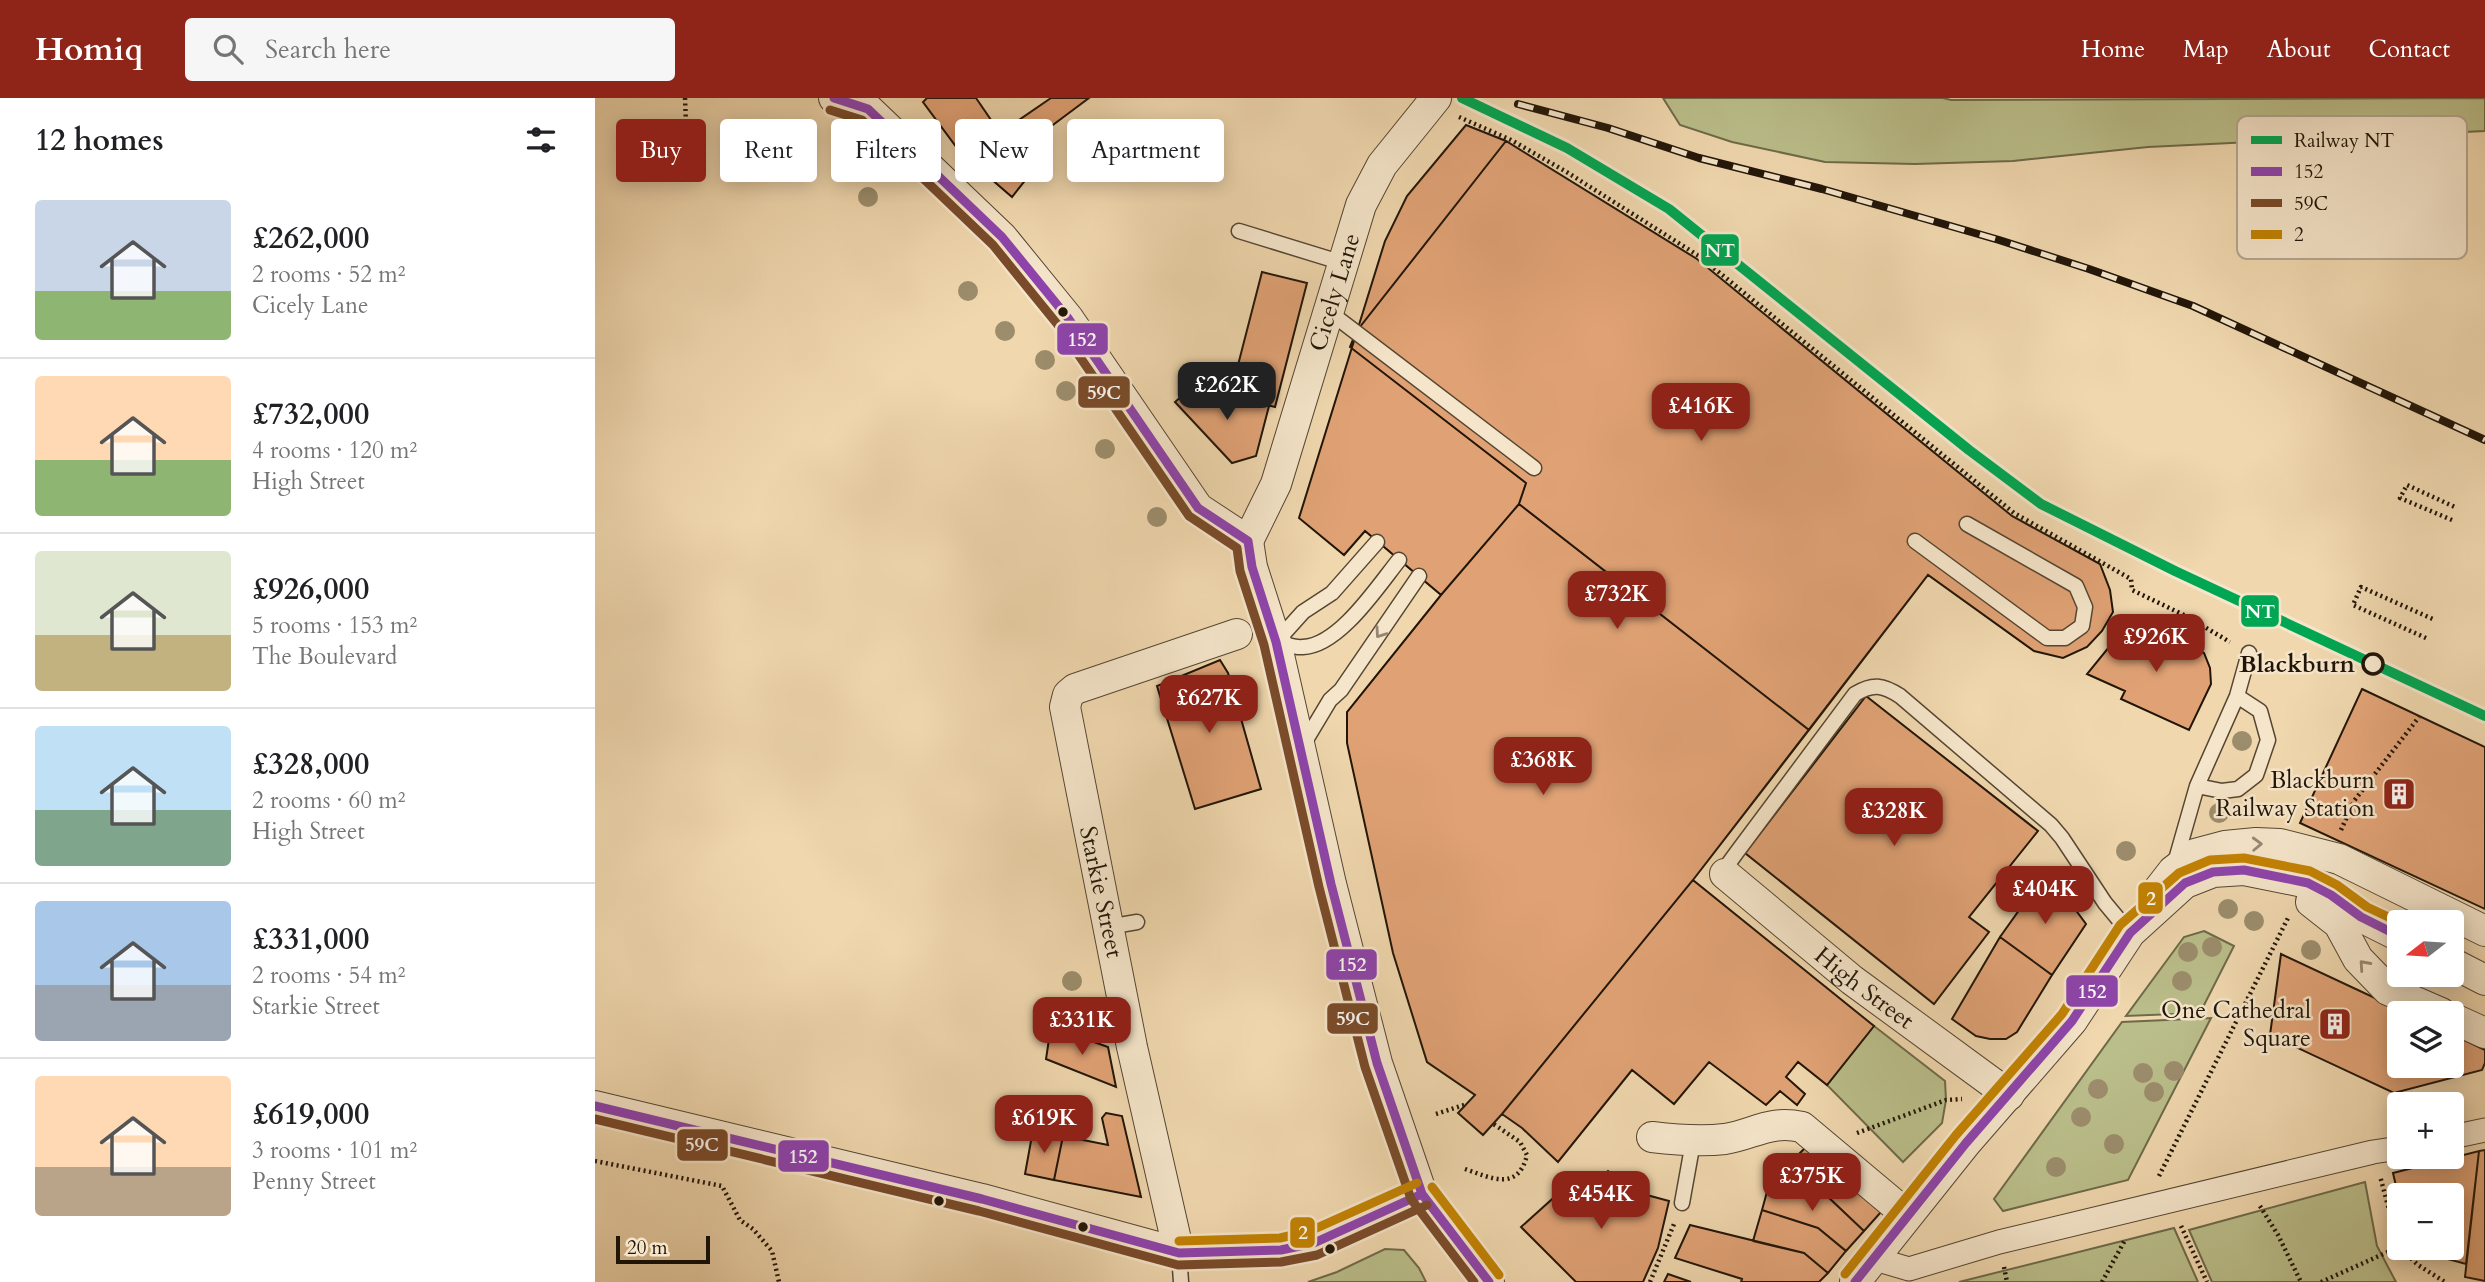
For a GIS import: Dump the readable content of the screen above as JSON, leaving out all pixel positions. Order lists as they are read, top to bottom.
{
  "streets": {
    "street": ["Cicely Lane", "Starkie Street", "High Street"]
  },
  "places": {
    "other": ["Blackburn"],
    "building": ["Blackburn Railway Station", "One Cathedral Square"]
  },
  "lines": [
    "rail line NT",
    "transit line 152",
    "transit line 59C",
    "transit line 2"
  ],
  "legend": [
    "Railway NT",
    "152",
    "59C",
    "2"
  ],
  "scale_bar": "20 m",
  "north": "left",
  "page": {
    "header": "Homiq",
    "search": "Search here",
    "nav": [
      "Home",
      "Map",
      "About",
      "Contact"
    ],
    "heading": "12 homes",
    "chip": [
      "Buy",
      "Rent",
      "Filters",
      "New",
      "Apartment"
    ],
    "list": [
      {
        "name": "£262,000",
        "note": "2 rooms · 52 m² · Cicely Lane"
      },
      {
        "name": "£732,000",
        "note": "4 rooms · 120 m² · High Street"
      },
      {
        "name": "£926,000",
        "note": "5 rooms · 153 m² · The Boulevard"
      },
      {
        "name": "£328,000",
        "note": "2 rooms · 60 m² · High Street"
      },
      {
        "name": "£331,000",
        "note": "2 rooms · 54 m² · Starkie Street"
      },
      {
        "name": "£619,000",
        "note": "3 rooms · 101 m² · Penny Street"
      }
    ],
    "price": [
      "£262K",
      "£416K",
      "£732K",
      "£926K",
      "£627K",
      "£368K",
      "£328K",
      "£404K",
      "£331K",
      "£619K",
      "£375K",
      "£454K"
    ],
    "map_buttons": ["+", "−"],
    "scale": "20 m"
  }
}
